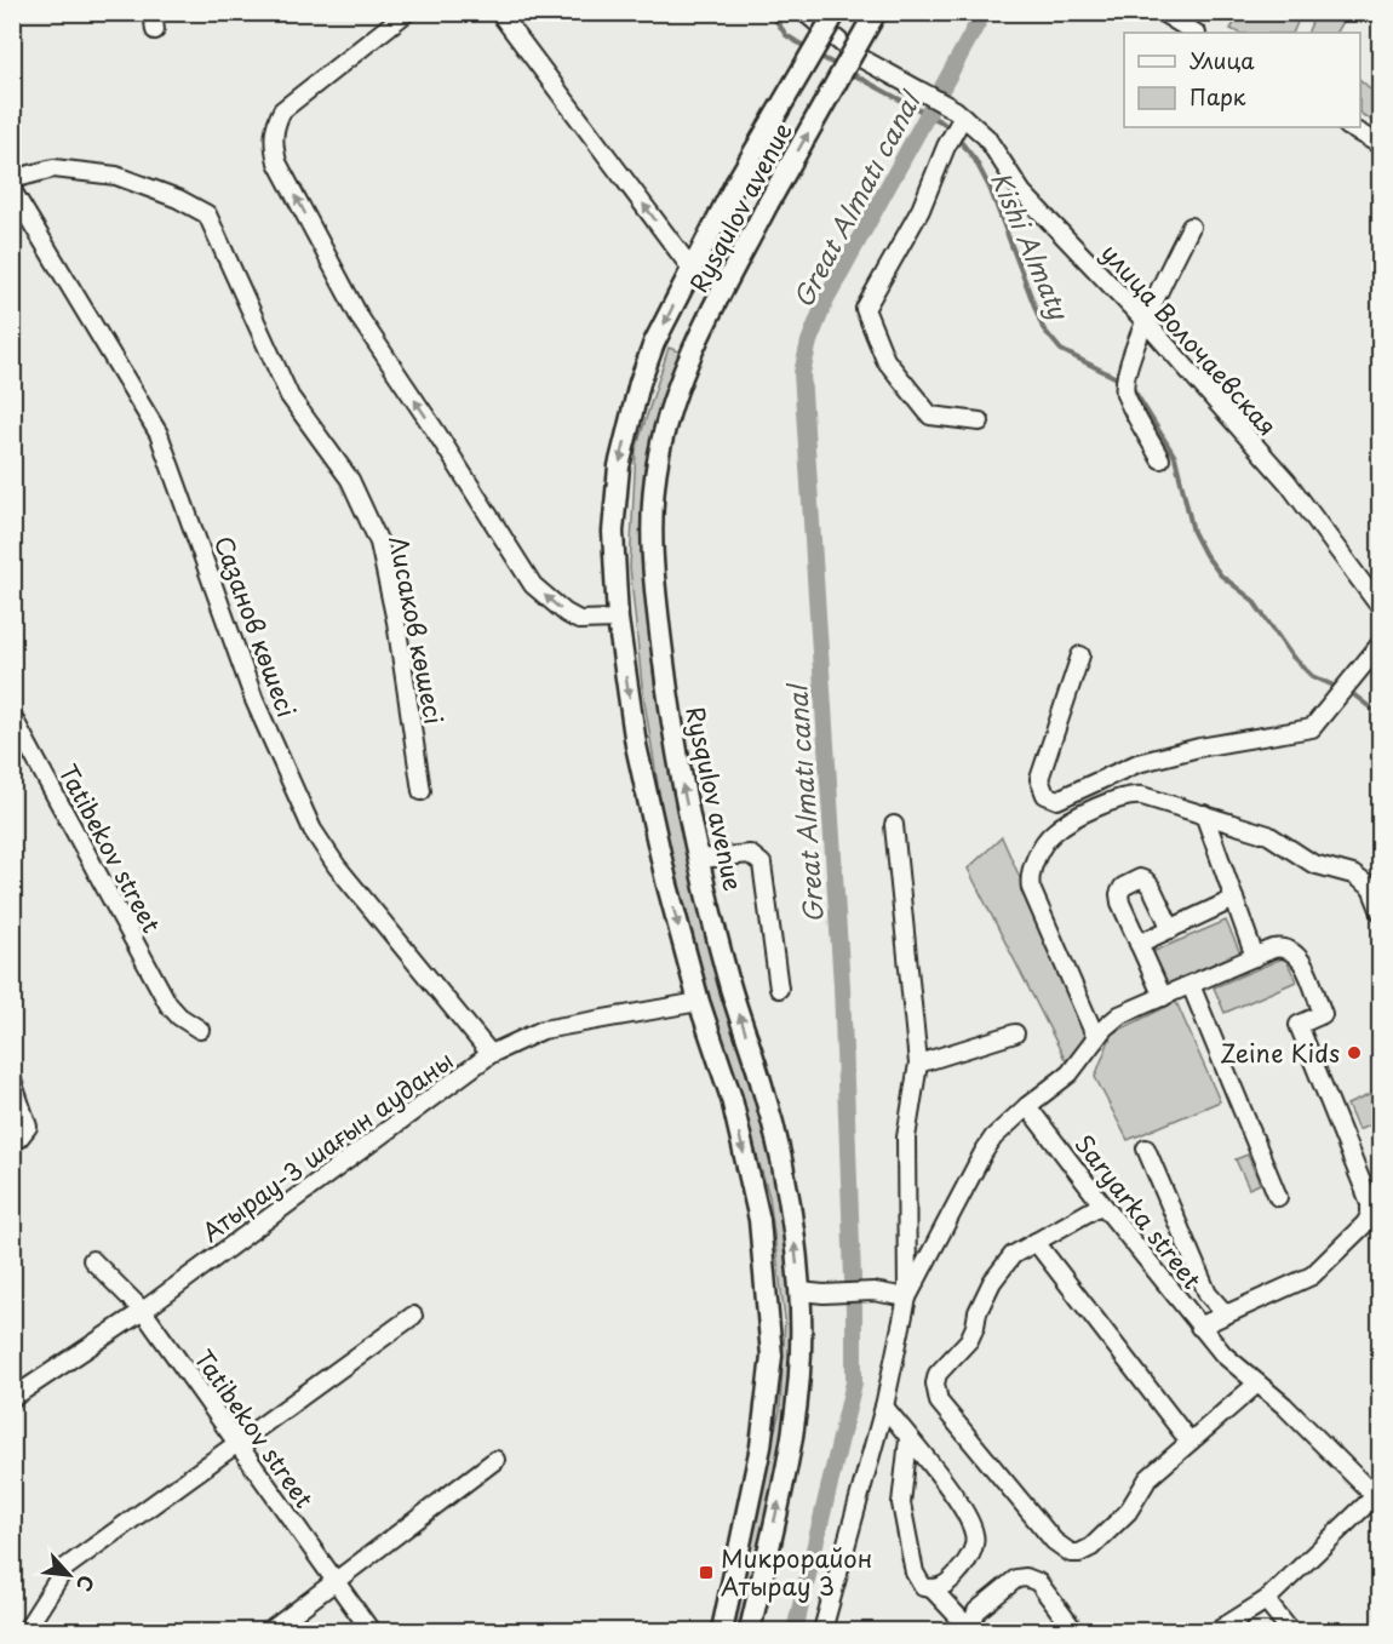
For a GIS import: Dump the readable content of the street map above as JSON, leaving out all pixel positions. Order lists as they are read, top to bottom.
{
  "streets": {
    "main road": ["Rysqulov avenue"],
    "street": [
      "улица Волочаевская",
      "Сазанов көшесі",
      "Лисаков көшесі",
      "Tatibekov street",
      "Атырау-3 шағын ауданы",
      "Saryarka street"
    ]
  },
  "crossings": [
    ["Rysqulov avenue", "Атырау-3 шағын ауданы"],
    ["Сазанов көшесі", "Атырау-3 шағын ауданы"],
    ["Tatibekov street", "Атырау-3 шағын ауданы"]
  ],
  "water": ["Great Almatı canal", "Kіshі Almaty"],
  "places": {
    "other": ["Zeine Kids"],
    "transit": ["Микрорайон Атырау 3"]
  },
  "legend": ["Улица", "Парк"],
  "north": "bottom right"
}
